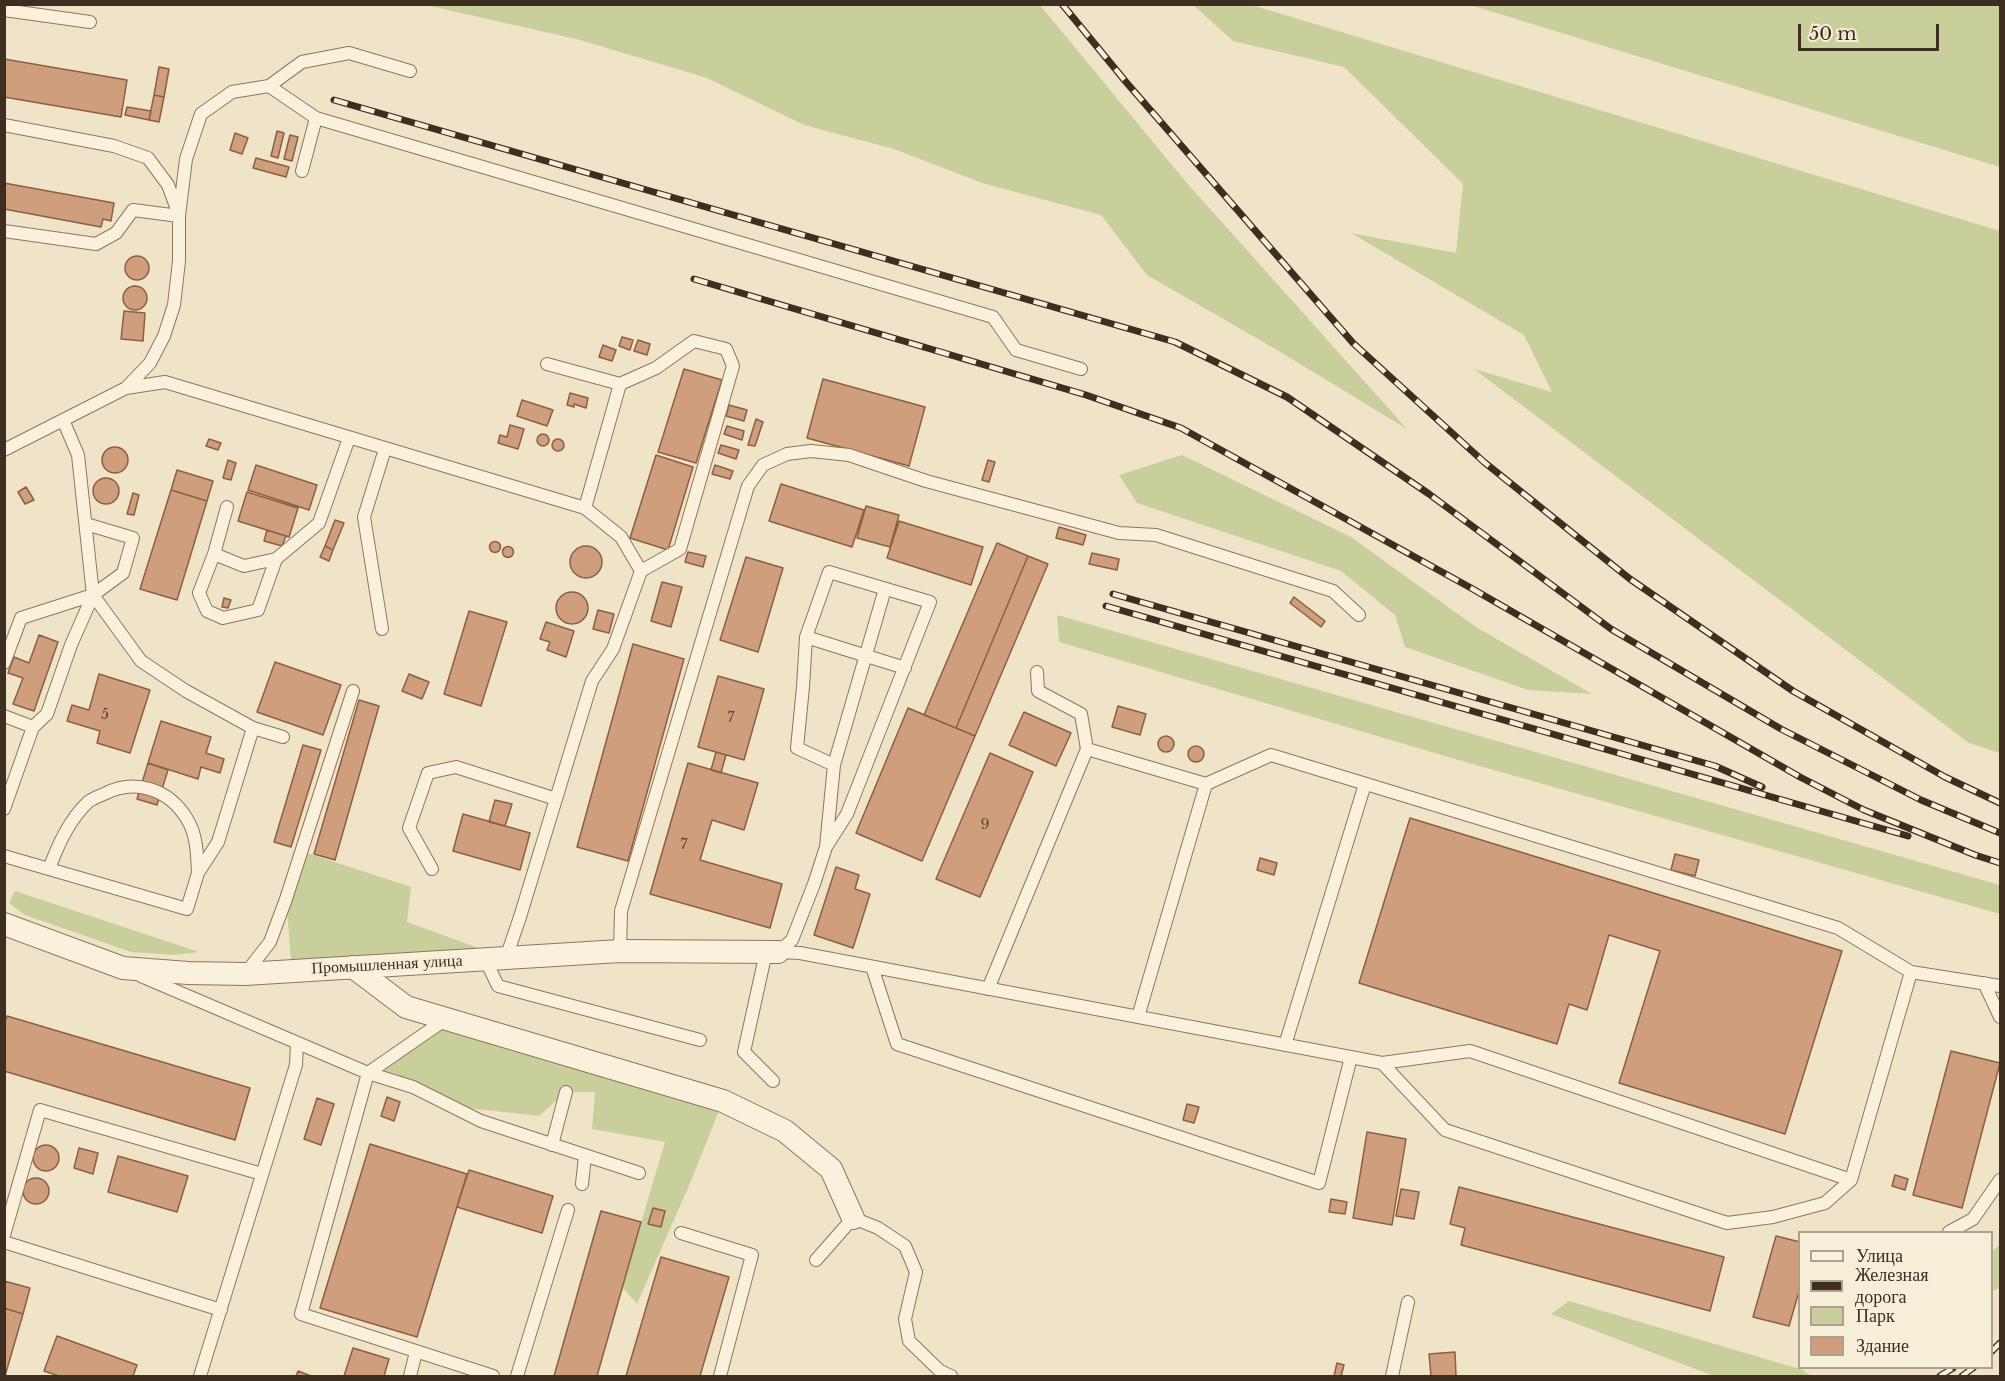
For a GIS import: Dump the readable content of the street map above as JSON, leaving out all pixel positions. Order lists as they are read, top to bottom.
{
  "streets": {
    "street": ["Промышленная улица"]
  },
  "house_numbers": [
    "5",
    "7",
    "9",
    "7"
  ],
  "legend": [
    "Улица",
    "Железная дорога",
    "Парк",
    "Здание"
  ],
  "scale_bar": "50 m"
}
